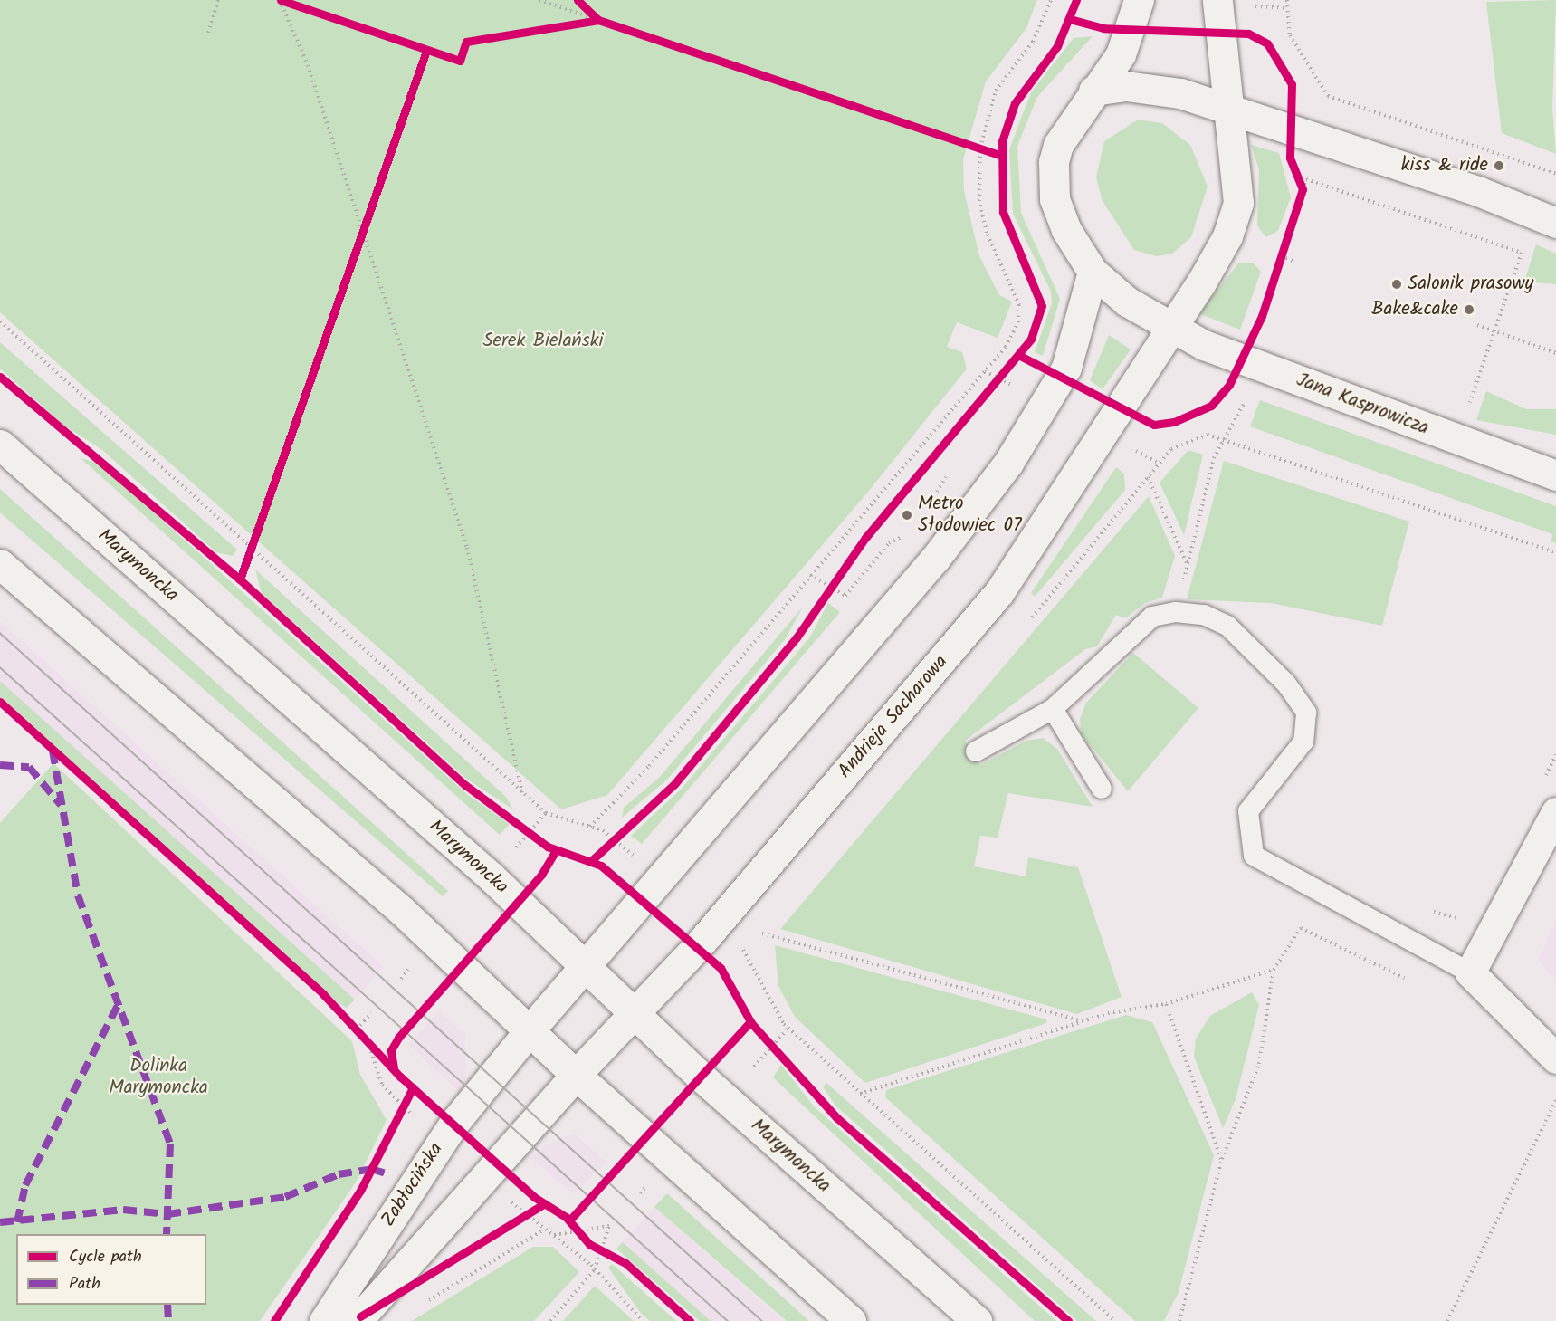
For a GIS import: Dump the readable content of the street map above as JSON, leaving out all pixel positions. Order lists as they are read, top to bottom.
{
  "streets": {
    "street": [
      "Jana Kasprowicza",
      "Marymoncka",
      "Andrieja Sacharowa",
      "Zabłocińska"
    ]
  },
  "crossings": [
    ["Jana Kasprowicza", "Andrieja Sacharowa"],
    ["Marymoncka", "Andrieja Sacharowa"]
  ],
  "parks": ["Serek Bielański", "Dolinka Marymoncka"],
  "places": [
    "kiss & ride",
    "Salonik prasowy",
    "Bake&cake",
    "Metro Słodowiec 07"
  ],
  "legend": ["Cycle path", "Path"]
}
